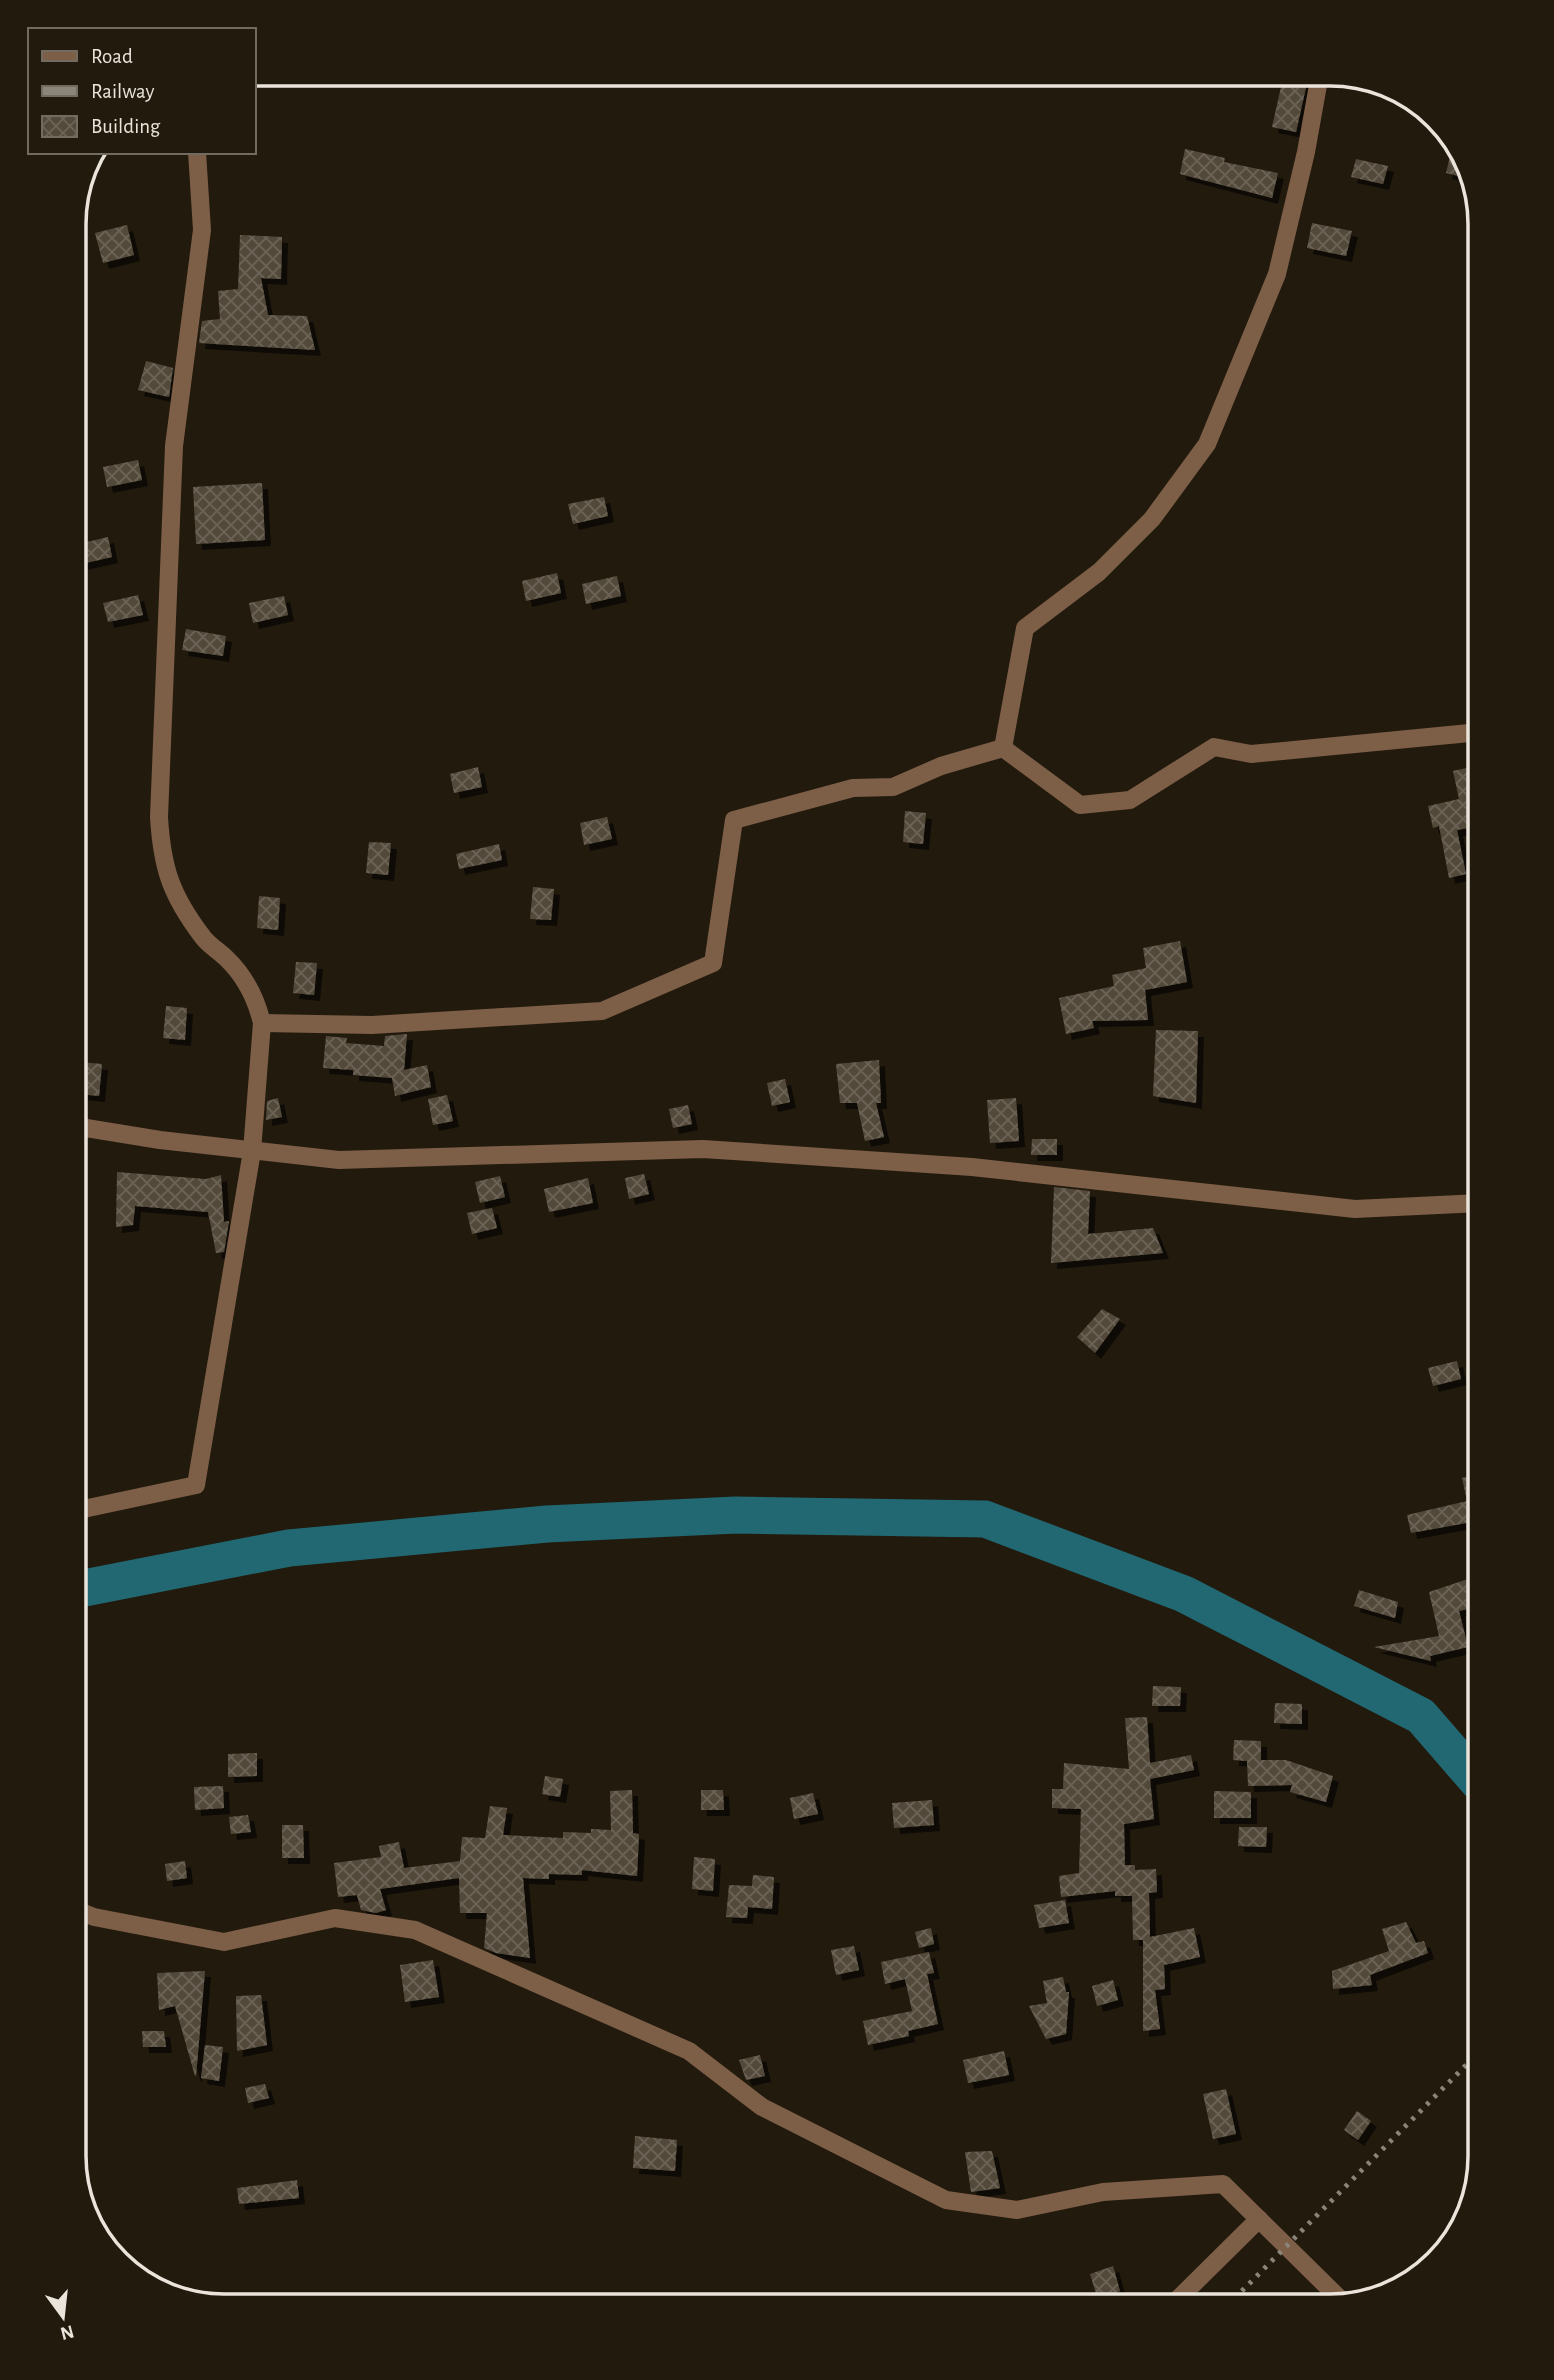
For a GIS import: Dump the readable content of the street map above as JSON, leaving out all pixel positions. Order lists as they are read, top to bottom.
{
  "legend": ["Road", "Railway", "Building"],
  "north": "bottom"
}
